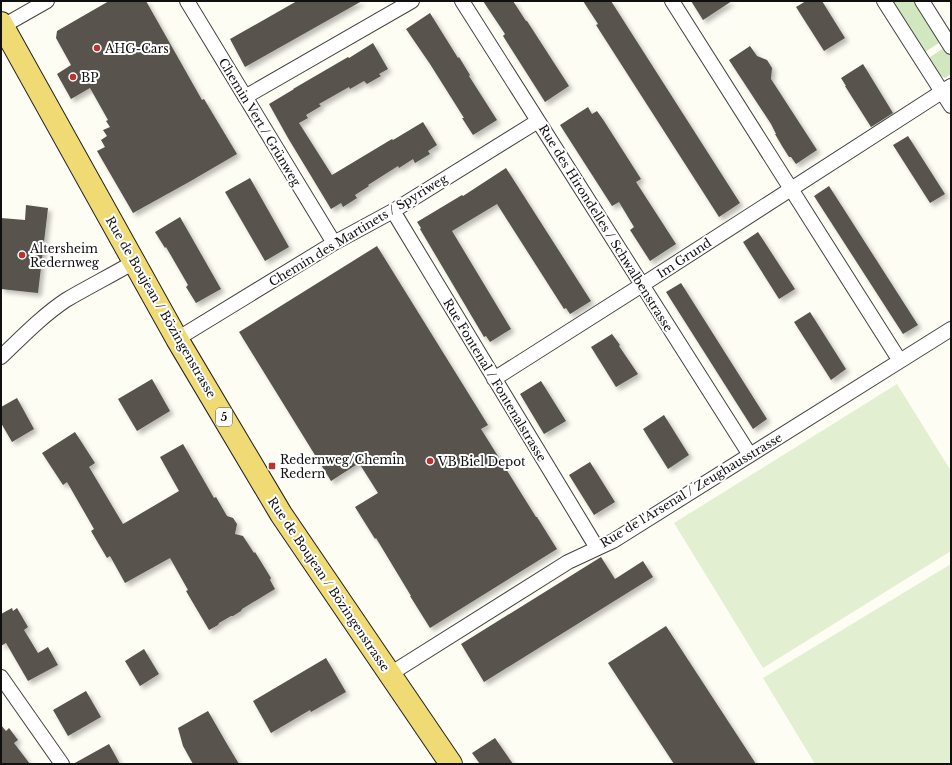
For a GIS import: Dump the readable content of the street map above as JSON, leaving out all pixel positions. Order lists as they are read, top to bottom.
{
  "streets": {
    "main road": ["Rue de Boujean / Bözingenstrasse", "5"],
    "street": [
      "Chemin Vert / Grünweg",
      "Rue des Hirondelles / Schwalbenstrasse",
      "Chemin des Martinets / Spyriweg",
      "Im Grund",
      "Rue Fontenal / Fontenalstrasse",
      "Rue de l'Arsenal / Zeughausstrasse"
    ]
  },
  "crossings": [
    ["Chemin Vert / Grünweg", "Chemin des Martinets / Spyriweg"],
    ["Rue des Hirondelles / Schwalbenstrasse", "Chemin des Martinets / Spyriweg"],
    ["Rue des Hirondelles / Schwalbenstrasse", "Im Grund"],
    ["Rue des Hirondelles / Schwalbenstrasse", "Rue de l'Arsenal / Zeughausstrasse"],
    ["Chemin des Martinets / Spyriweg", "Rue de Boujean / Bözingenstrasse"],
    ["Chemin des Martinets / Spyriweg", "Rue Fontenal / Fontenalstrasse"],
    ["Im Grund", "Rue Fontenal / Fontenalstrasse"],
    ["Rue de Boujean / Bözingenstrasse", "Rue de l'Arsenal / Zeughausstrasse"],
    ["Rue Fontenal / Fontenalstrasse", "Rue de l'Arsenal / Zeughausstrasse"]
  ],
  "places": {
    "other": [
      "AHG-Cars",
      "BP",
      "Altersheim Redernweg",
      "VB Biel Depot"
    ],
    "transit": ["Redernweg/Chemin Redern"]
  }
}
